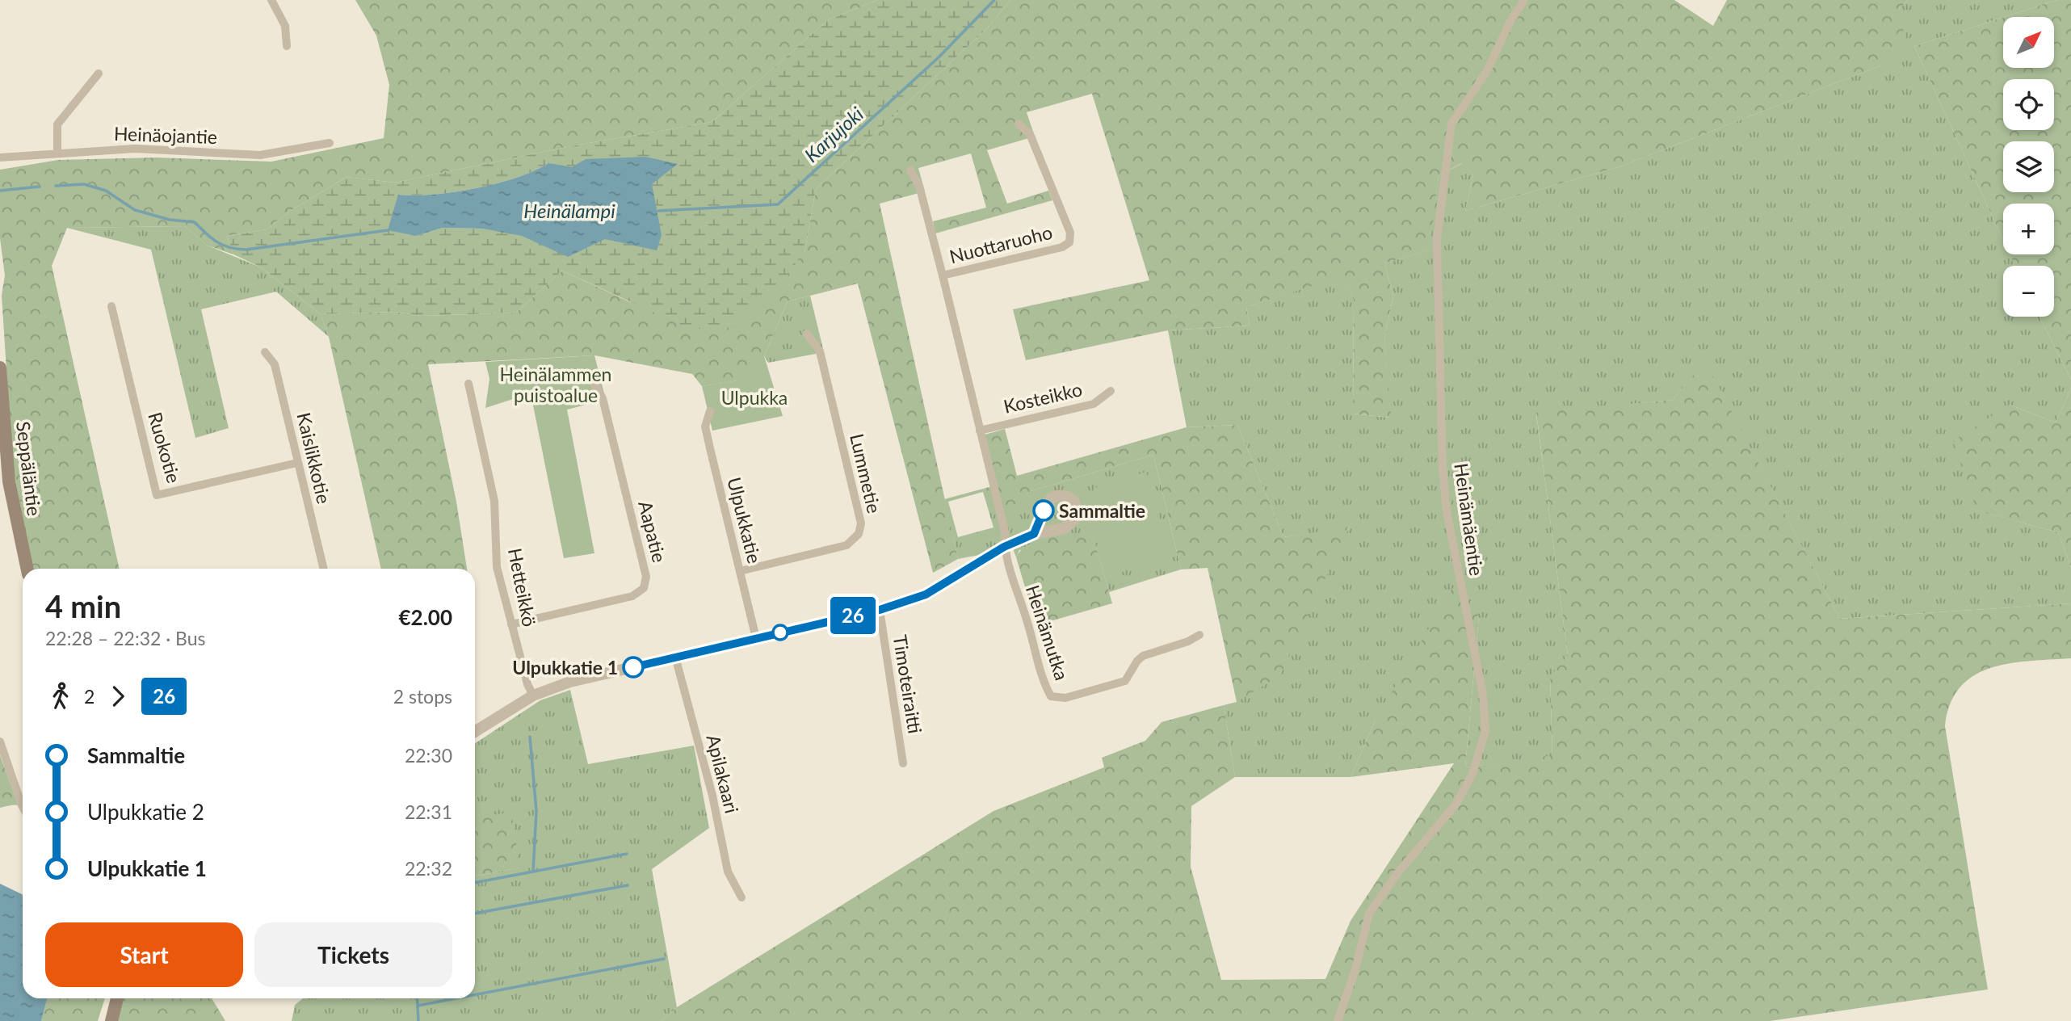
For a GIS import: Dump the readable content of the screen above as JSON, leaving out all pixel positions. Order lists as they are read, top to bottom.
{
  "streets": {
    "main road": ["Seppäläntie"],
    "street": [
      "Heinäojantie",
      "Nuottaruoho",
      "Kosteikko",
      "Ruokotie",
      "Kaislikkotie",
      "Lummetie",
      "Heinämäentie",
      "Ulpukkatie",
      "Aapatie",
      "Hetteikkö",
      "Heinämutka",
      "Timoteiraitti",
      "Apilakaari"
    ]
  },
  "crossings": [
    ["Ruokotie", "Kaislikkotie"],
    ["Lummetie", "Ulpukkatie"],
    ["Aapatie", "Hetteikkö"]
  ],
  "water": ["Karjujoki", "Heinälampi"],
  "parks": ["Heinälammen puistoalue", "Ulpukka"],
  "places": ["Sammaltie", "Ulpukkatie 1"],
  "lines": ["bus line 26"],
  "north": "top right",
  "page": {
    "on_map": "26",
    "map_buttons": ["+", "−"],
    "heading": ["4 min", "22:28 – 22:32 · Bus", "€2.00"],
    "legs": ["2", "26", "2 stops"],
    "list": [
      {
        "name": "Sammaltie",
        "value": "22:30"
      },
      {
        "name": "Ulpukkatie 2",
        "value": "22:31"
      },
      {
        "name": "Ulpukkatie 1",
        "value": "22:32"
      }
    ],
    "buttons": ["Start", "Tickets"]
  }
}
